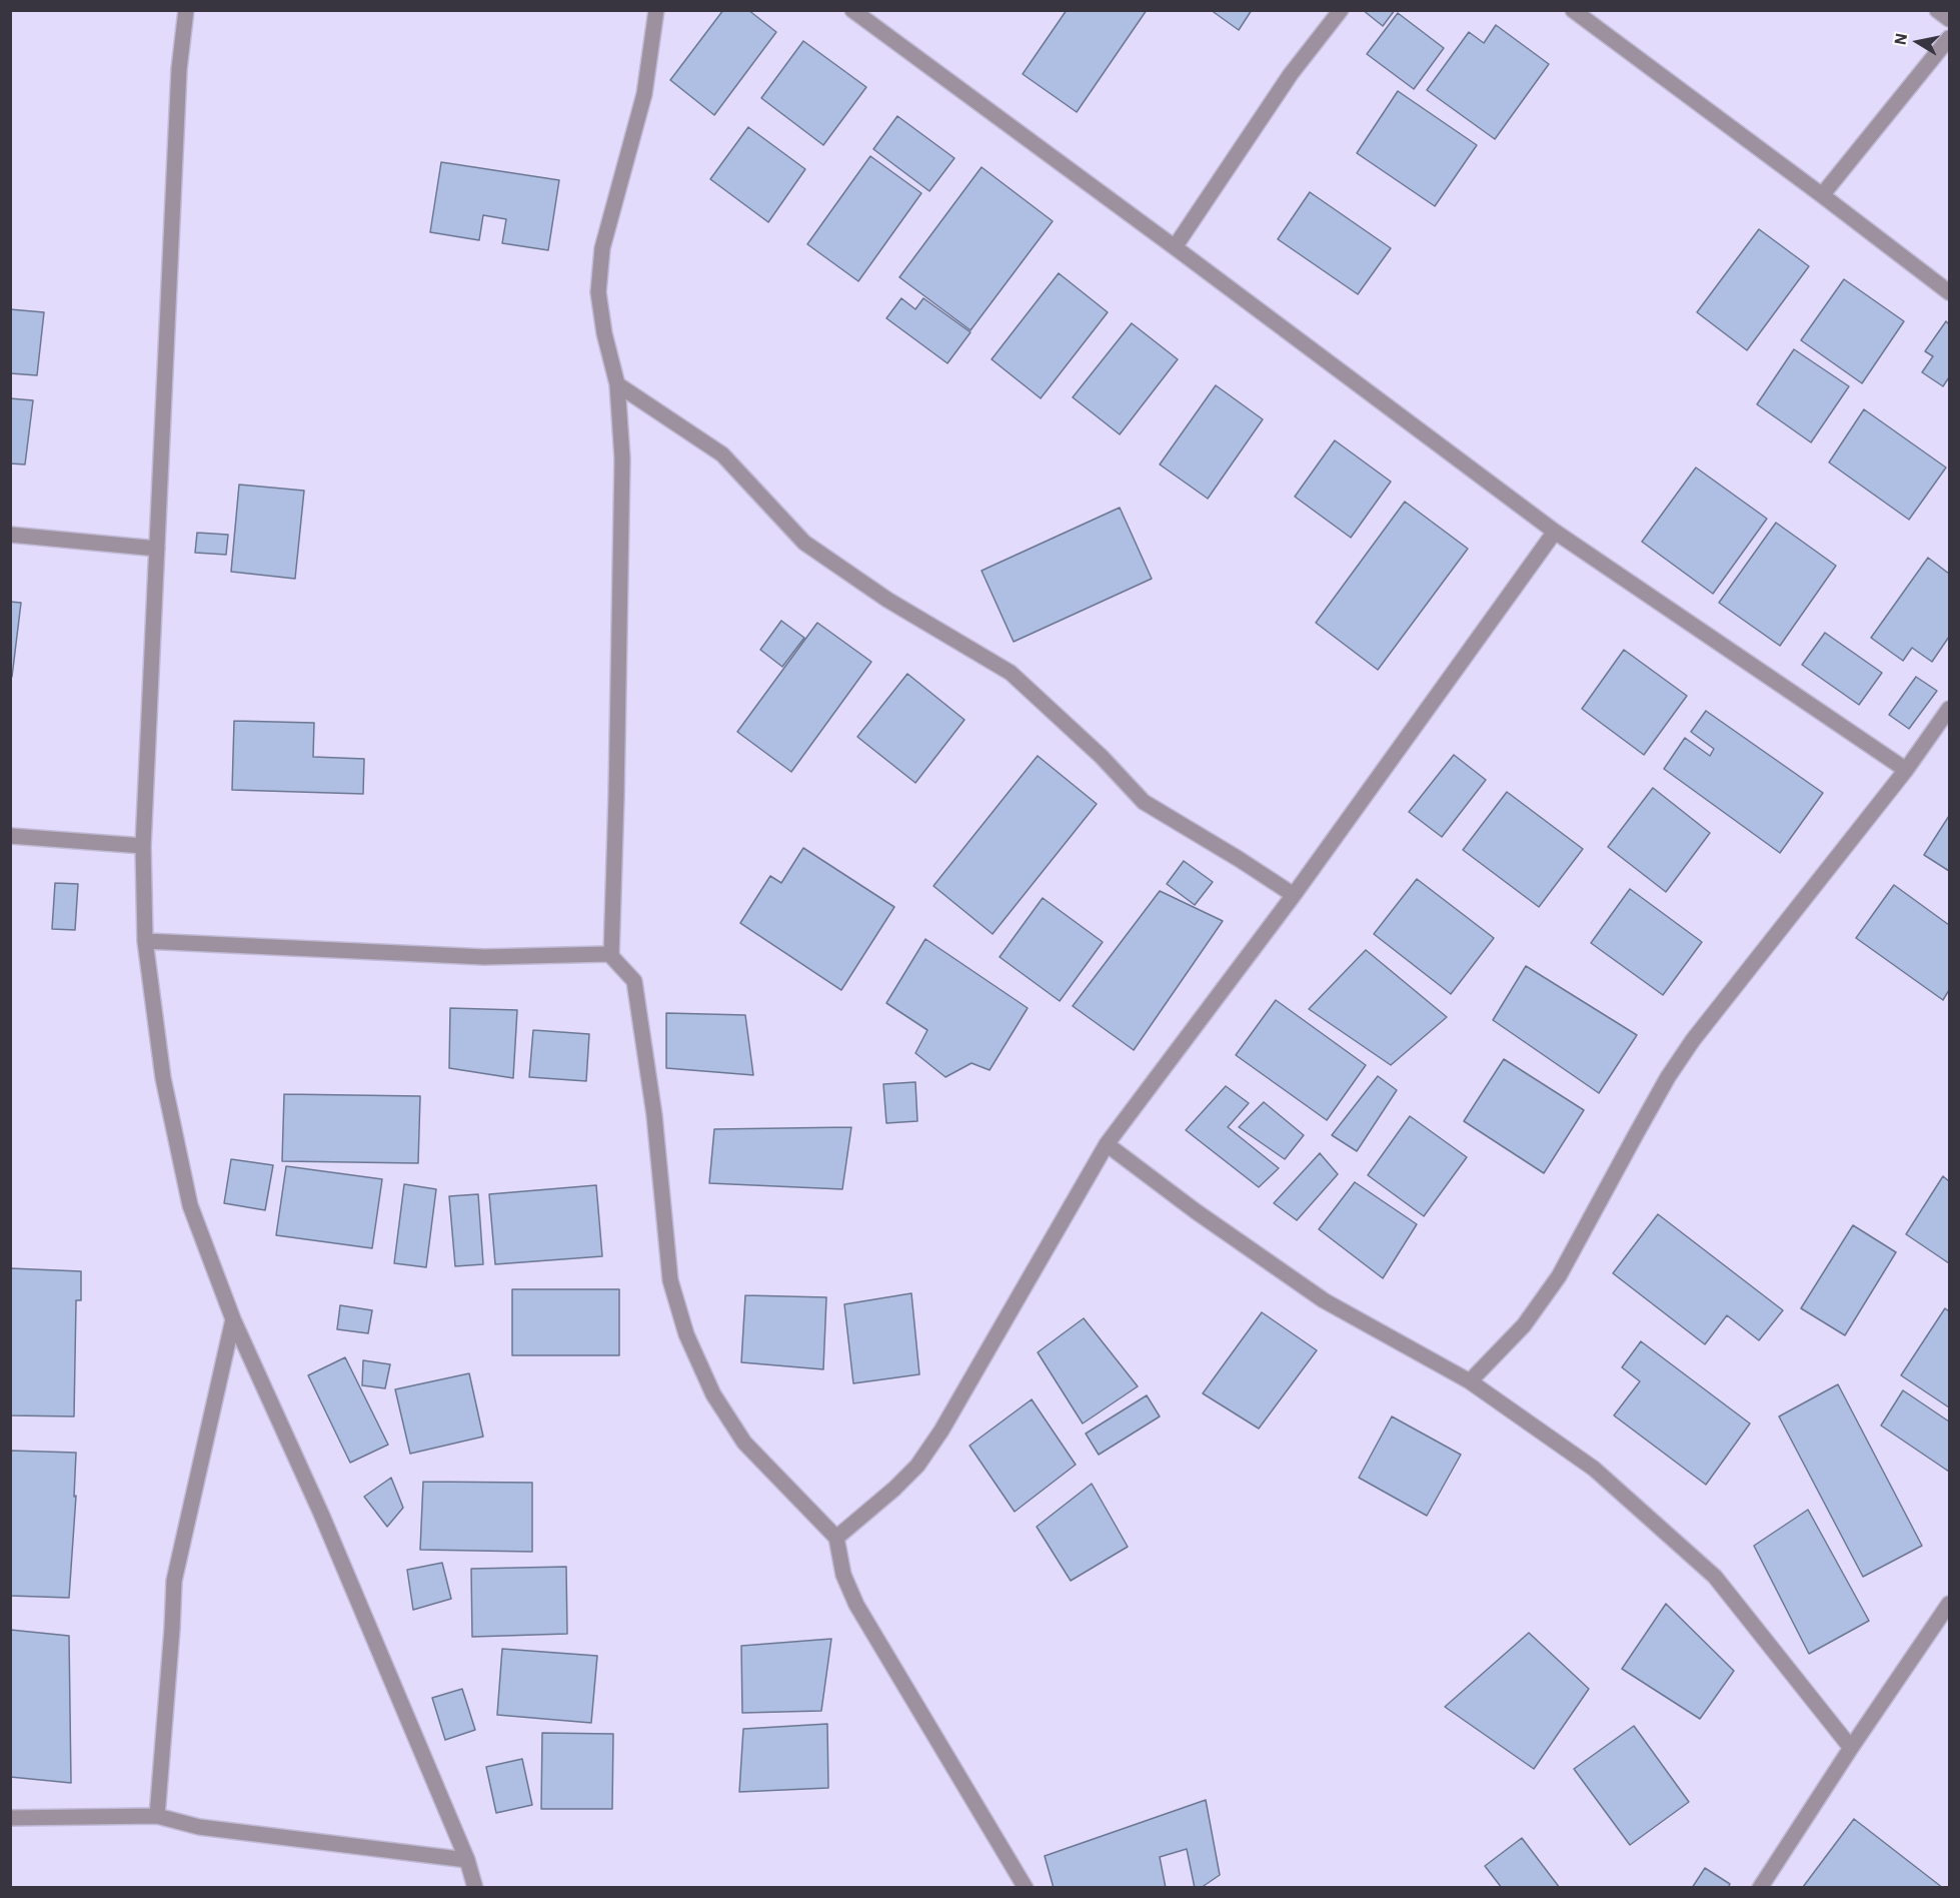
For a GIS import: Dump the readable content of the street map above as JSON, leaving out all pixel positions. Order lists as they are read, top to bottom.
{
  "north": "left"
}
